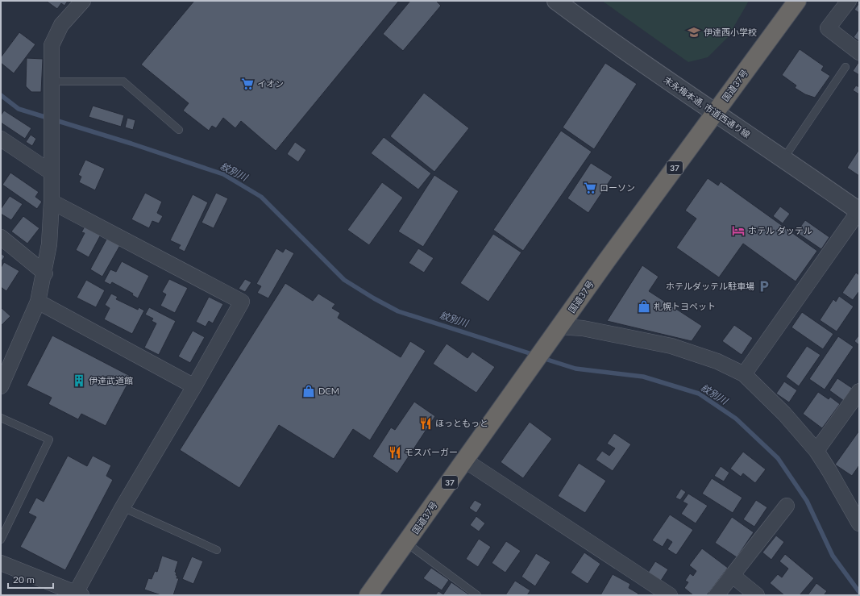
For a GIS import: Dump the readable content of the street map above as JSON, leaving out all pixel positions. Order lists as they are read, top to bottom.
{
  "streets": {
    "highway": ["国道37号", "37"],
    "street": ["末永梅本通, 市道西通り線"]
  },
  "crossings": [
    ["国道37号", "末永梅本通, 市道西通り線"]
  ],
  "water": ["紋別川"],
  "places": {
    "school or university": ["伊達西小学校"],
    "supermarket": ["イオン", "ローソン"],
    "hotel": ["ホテル ダッテル"],
    "parking": ["ホテルダッテル駐車場"],
    "shop": ["札幌トヨペット", "DCM"],
    "building": ["伊達武道館"],
    "restaurant": ["ほっともっと", "モスバーガー"]
  },
  "scale_bar": "20 m"
}
